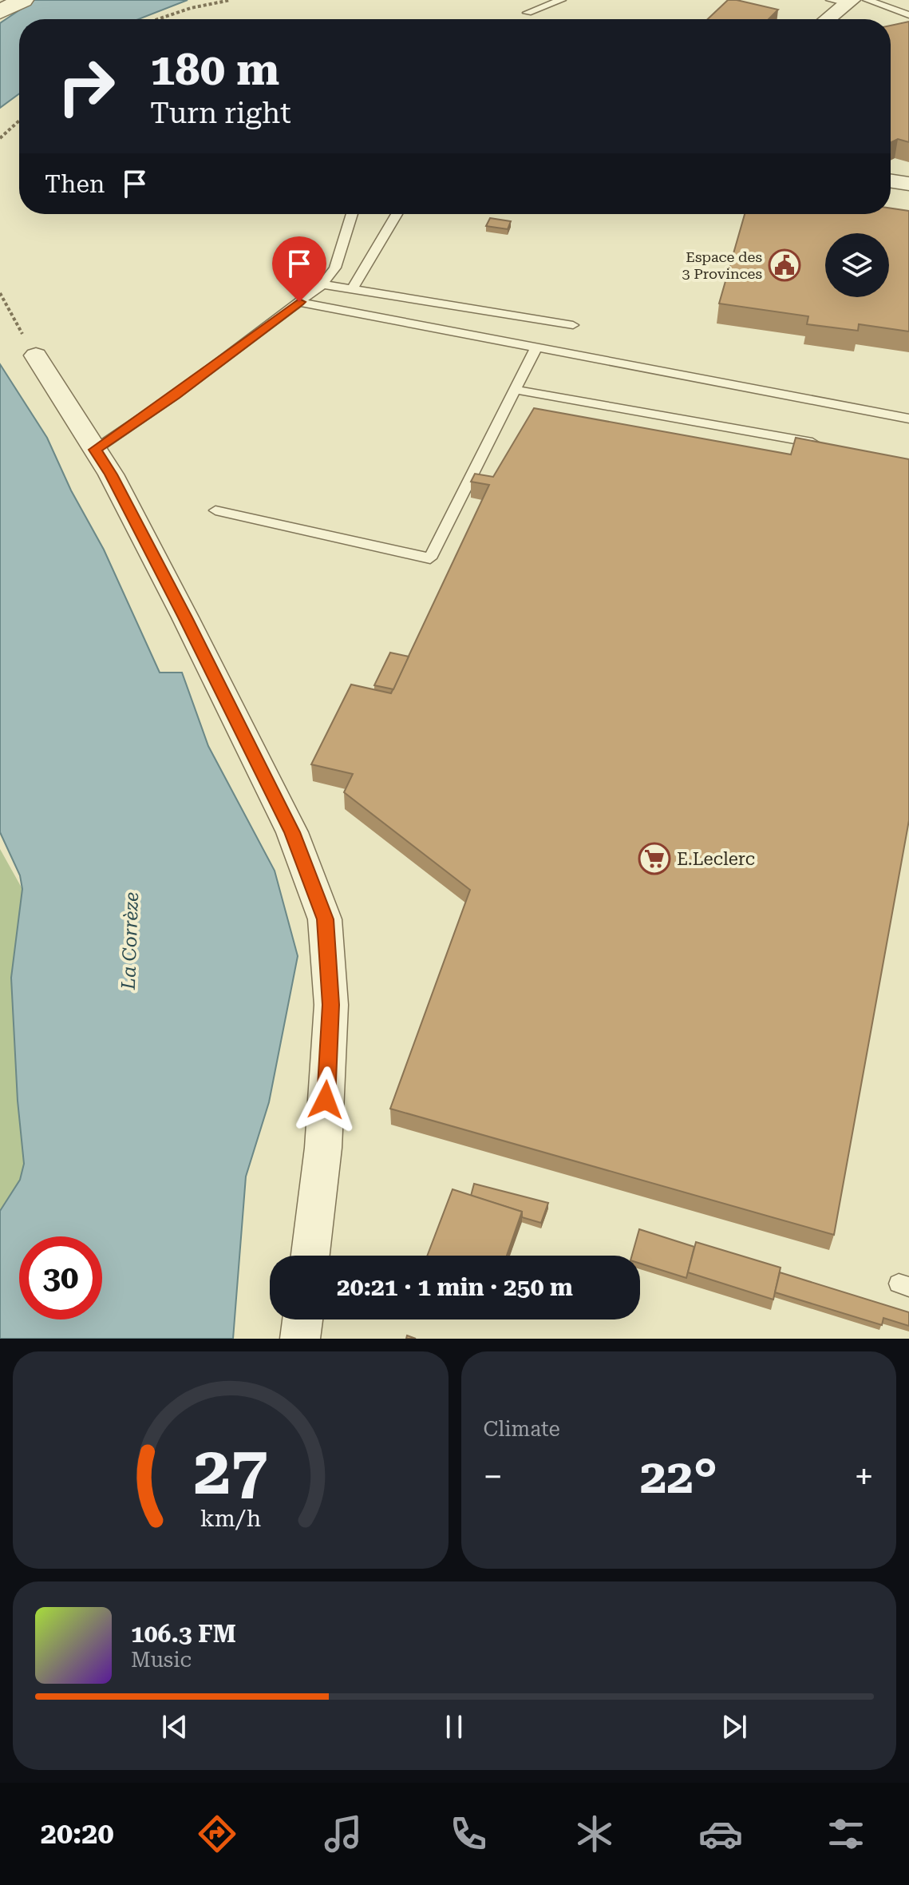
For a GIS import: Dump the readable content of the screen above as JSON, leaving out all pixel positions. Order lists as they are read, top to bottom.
{
  "water": ["La Corrèze"],
  "places": {
    "public building": ["Espace des 3 Provinces"],
    "supermarket": ["E.Leclerc"]
  },
  "page": {
    "turn": ["180 m", "Turn right"],
    "then": "Then",
    "limit": "30",
    "trip": "20:21 · 1 min · 250 m",
    "tile": "Climate",
    "heat": ["−", "22°", "+"],
    "song": ["106.3 FM", "Music"],
    "tabs": "20:20",
    "gauge": ["27", "km/h"]
  }
}
